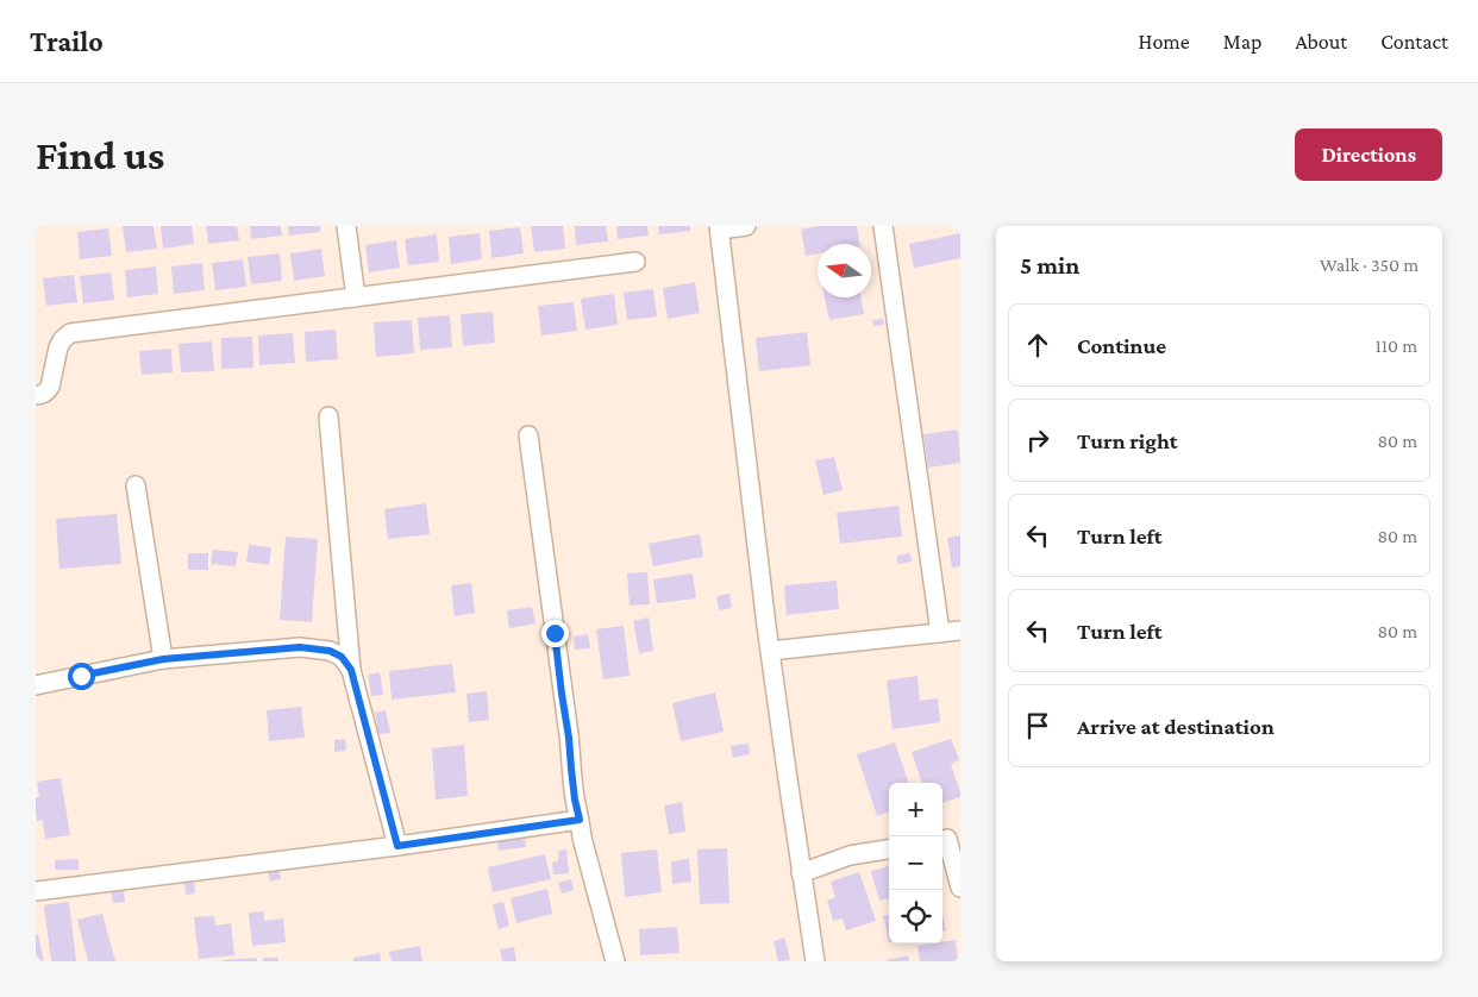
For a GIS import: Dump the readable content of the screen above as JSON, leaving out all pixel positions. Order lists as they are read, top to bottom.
{
  "north": "left",
  "page": {
    "header": "Trailo",
    "nav": [
      "Home",
      "Map",
      "About",
      "Contact"
    ],
    "buttons": "Directions",
    "title": "Find us",
    "heading": ["5 min", "Walk · 350 m"],
    "list": [
      ["Continue", "110 m"],
      ["Turn right", "80 m"],
      ["Turn left", "80 m"],
      ["Turn left", "80 m"],
      "Arrive at destination"
    ],
    "map_buttons": ["+", "−"]
  }
}
